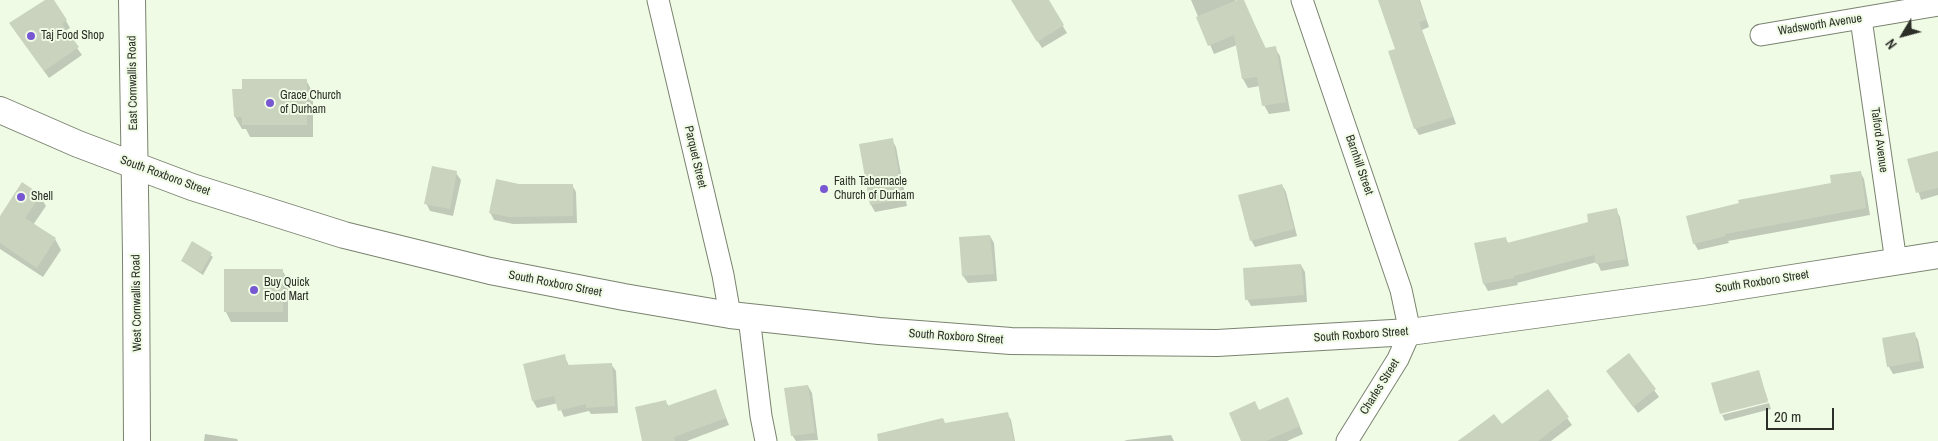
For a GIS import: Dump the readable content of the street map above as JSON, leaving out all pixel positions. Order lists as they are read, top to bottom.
{
  "streets": {
    "street": [
      "Wadsworth Avenue",
      "East Cornwallis Road",
      "Talford Avenue",
      "Parquet Street",
      "Barnhill Street",
      "South Roxboro Street",
      "West Cornwallis Road",
      "Charles Street"
    ]
  },
  "crossings": [
    ["Wadsworth Avenue", "Talford Avenue"],
    ["East Cornwallis Road", "South Roxboro Street"],
    ["East Cornwallis Road", "West Cornwallis Road"],
    ["Talford Avenue", "South Roxboro Street"],
    ["Parquet Street", "South Roxboro Street"],
    ["Barnhill Street", "South Roxboro Street"],
    ["Barnhill Street", "Charles Street"],
    ["South Roxboro Street", "West Cornwallis Road"],
    ["South Roxboro Street", "Charles Street"]
  ],
  "places": [
    "Taj Food Shop",
    "Grace Church of Durham",
    "Faith Tabernacle Church of Durham",
    "Shell",
    "Buy Quick Food Mart"
  ],
  "scale_bar": "20 m",
  "north": "bottom left"
}
